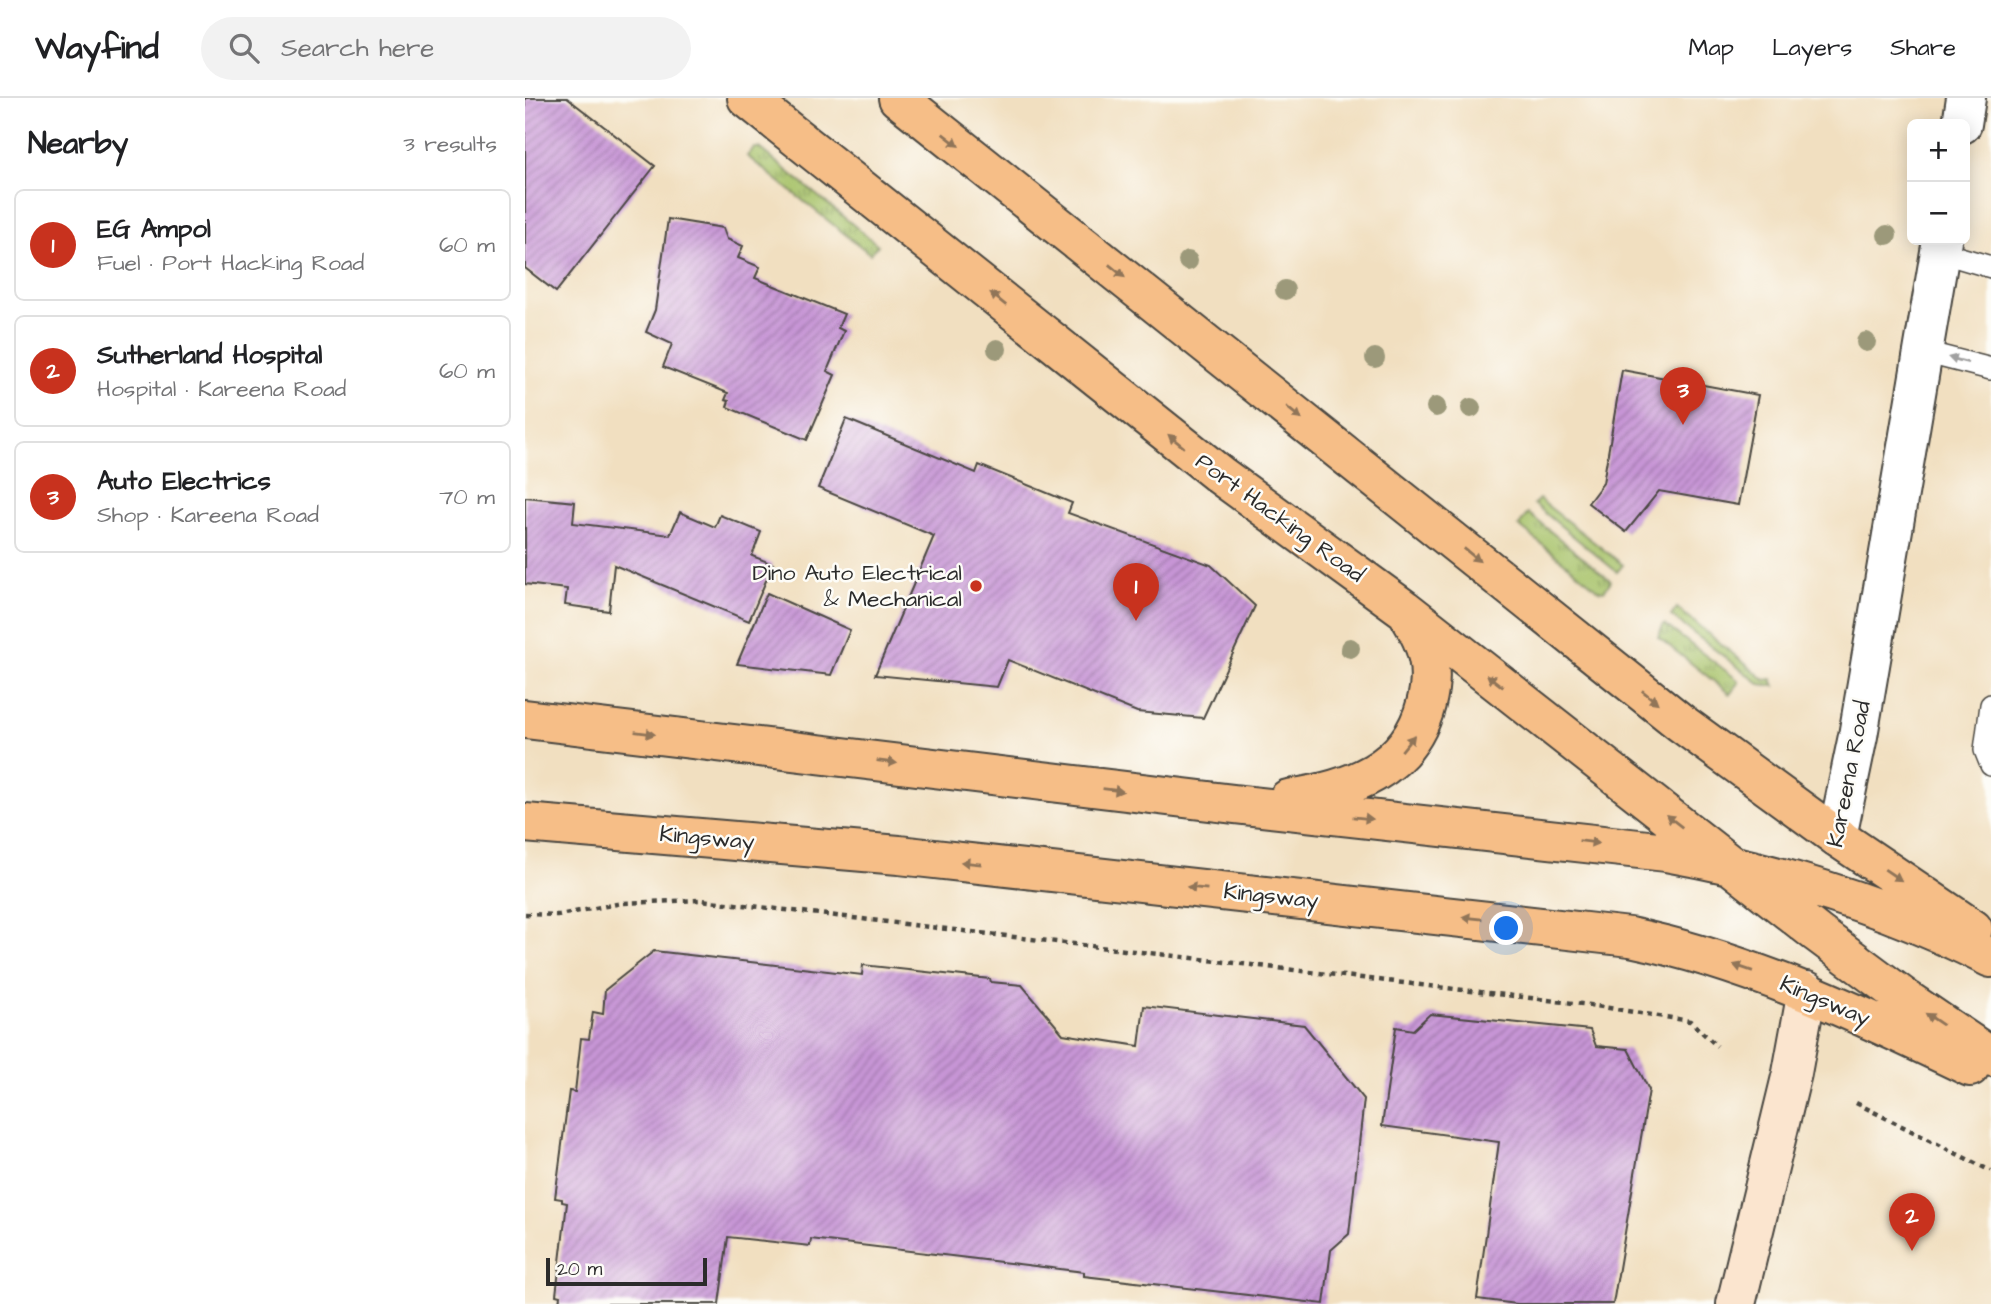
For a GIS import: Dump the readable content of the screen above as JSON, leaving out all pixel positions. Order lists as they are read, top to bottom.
{
  "streets": {
    "main road": ["Port Hacking Road", "Kareena Road", "Kingsway"]
  },
  "crossings": [
    ["Port Hacking Road", "Kareena Road"],
    ["Port Hacking Road", "Kingsway"],
    ["Kareena Road", "Kingsway"]
  ],
  "places": ["Dino Auto Electrical & Mechanical"],
  "scale_bar": "20 m",
  "page": {
    "header": "Wayfind",
    "search": "Search here",
    "nav": ["Map", "Layers", "Share"],
    "heading": ["Nearby", "3 results"],
    "map_buttons": ["+", "−"],
    "list": [
      {
        "mark": "1",
        "name": "EG Ampol",
        "note": "Fuel · Port Hacking Road",
        "value": "60 m"
      },
      {
        "mark": "2",
        "name": "Sutherland Hospital",
        "note": "Hospital · Kareena Road",
        "value": "60 m"
      },
      {
        "mark": "3",
        "name": "Auto Electrics",
        "note": "Shop · Kareena Road",
        "value": "70 m"
      }
    ],
    "pins": ["3", "1", "2"],
    "scale": "20 m"
  }
}
